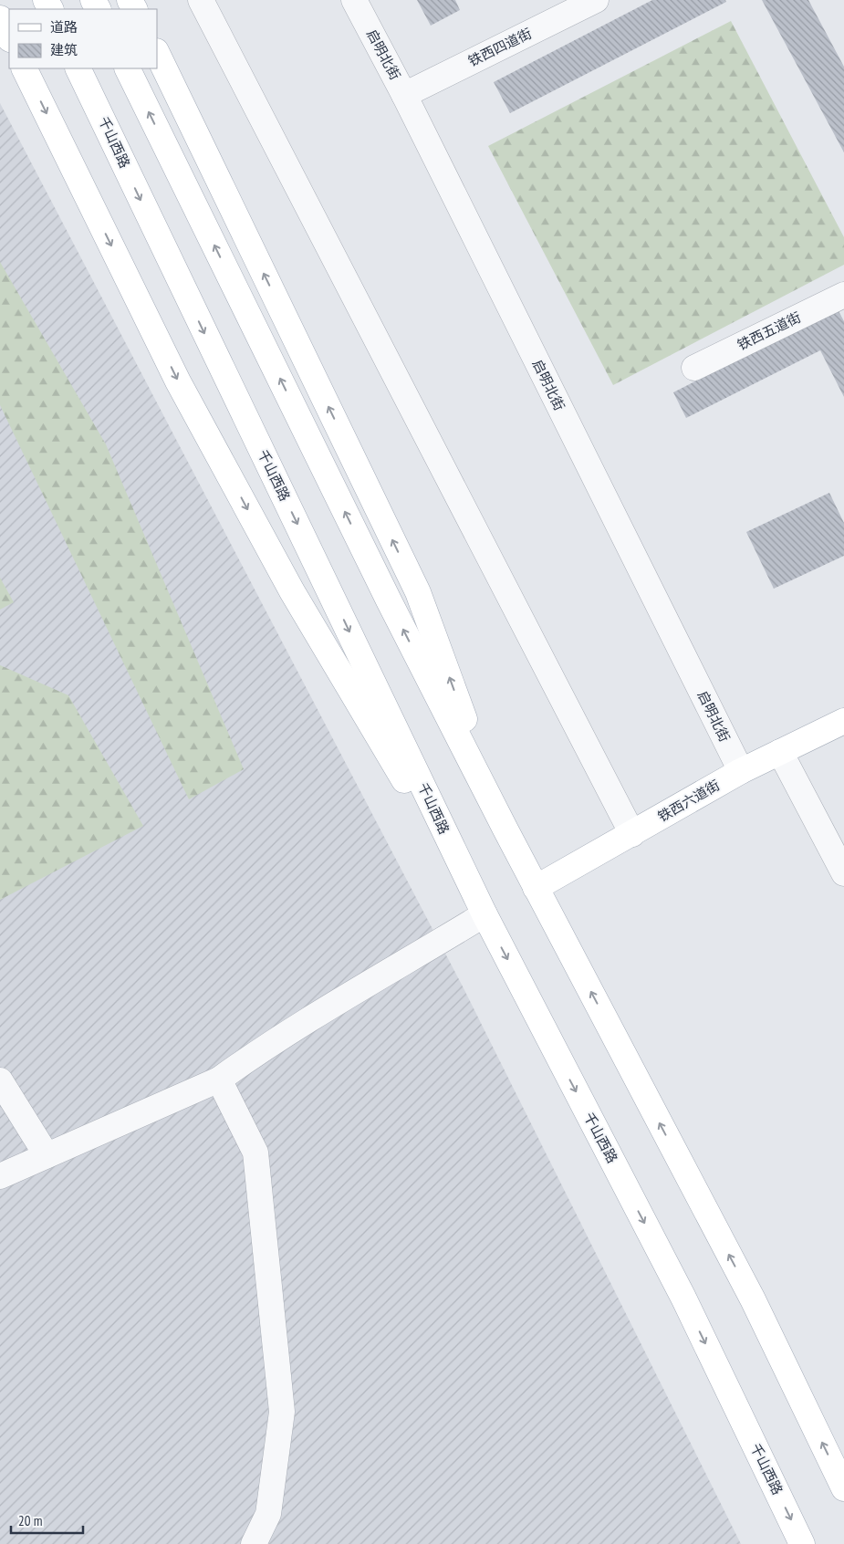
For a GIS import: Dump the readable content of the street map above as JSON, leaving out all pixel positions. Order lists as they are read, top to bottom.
{
  "streets": {
    "main road": ["千山西路", "铁西六道街"],
    "street": ["铁西四道街", "启明北街", "铁西五道街"]
  },
  "crossings": [
    ["铁西四道街", "启明北街"],
    ["启明北街", "铁西六道街"]
  ],
  "legend": ["道路", "建筑"],
  "scale_bar": "20 m"
}
